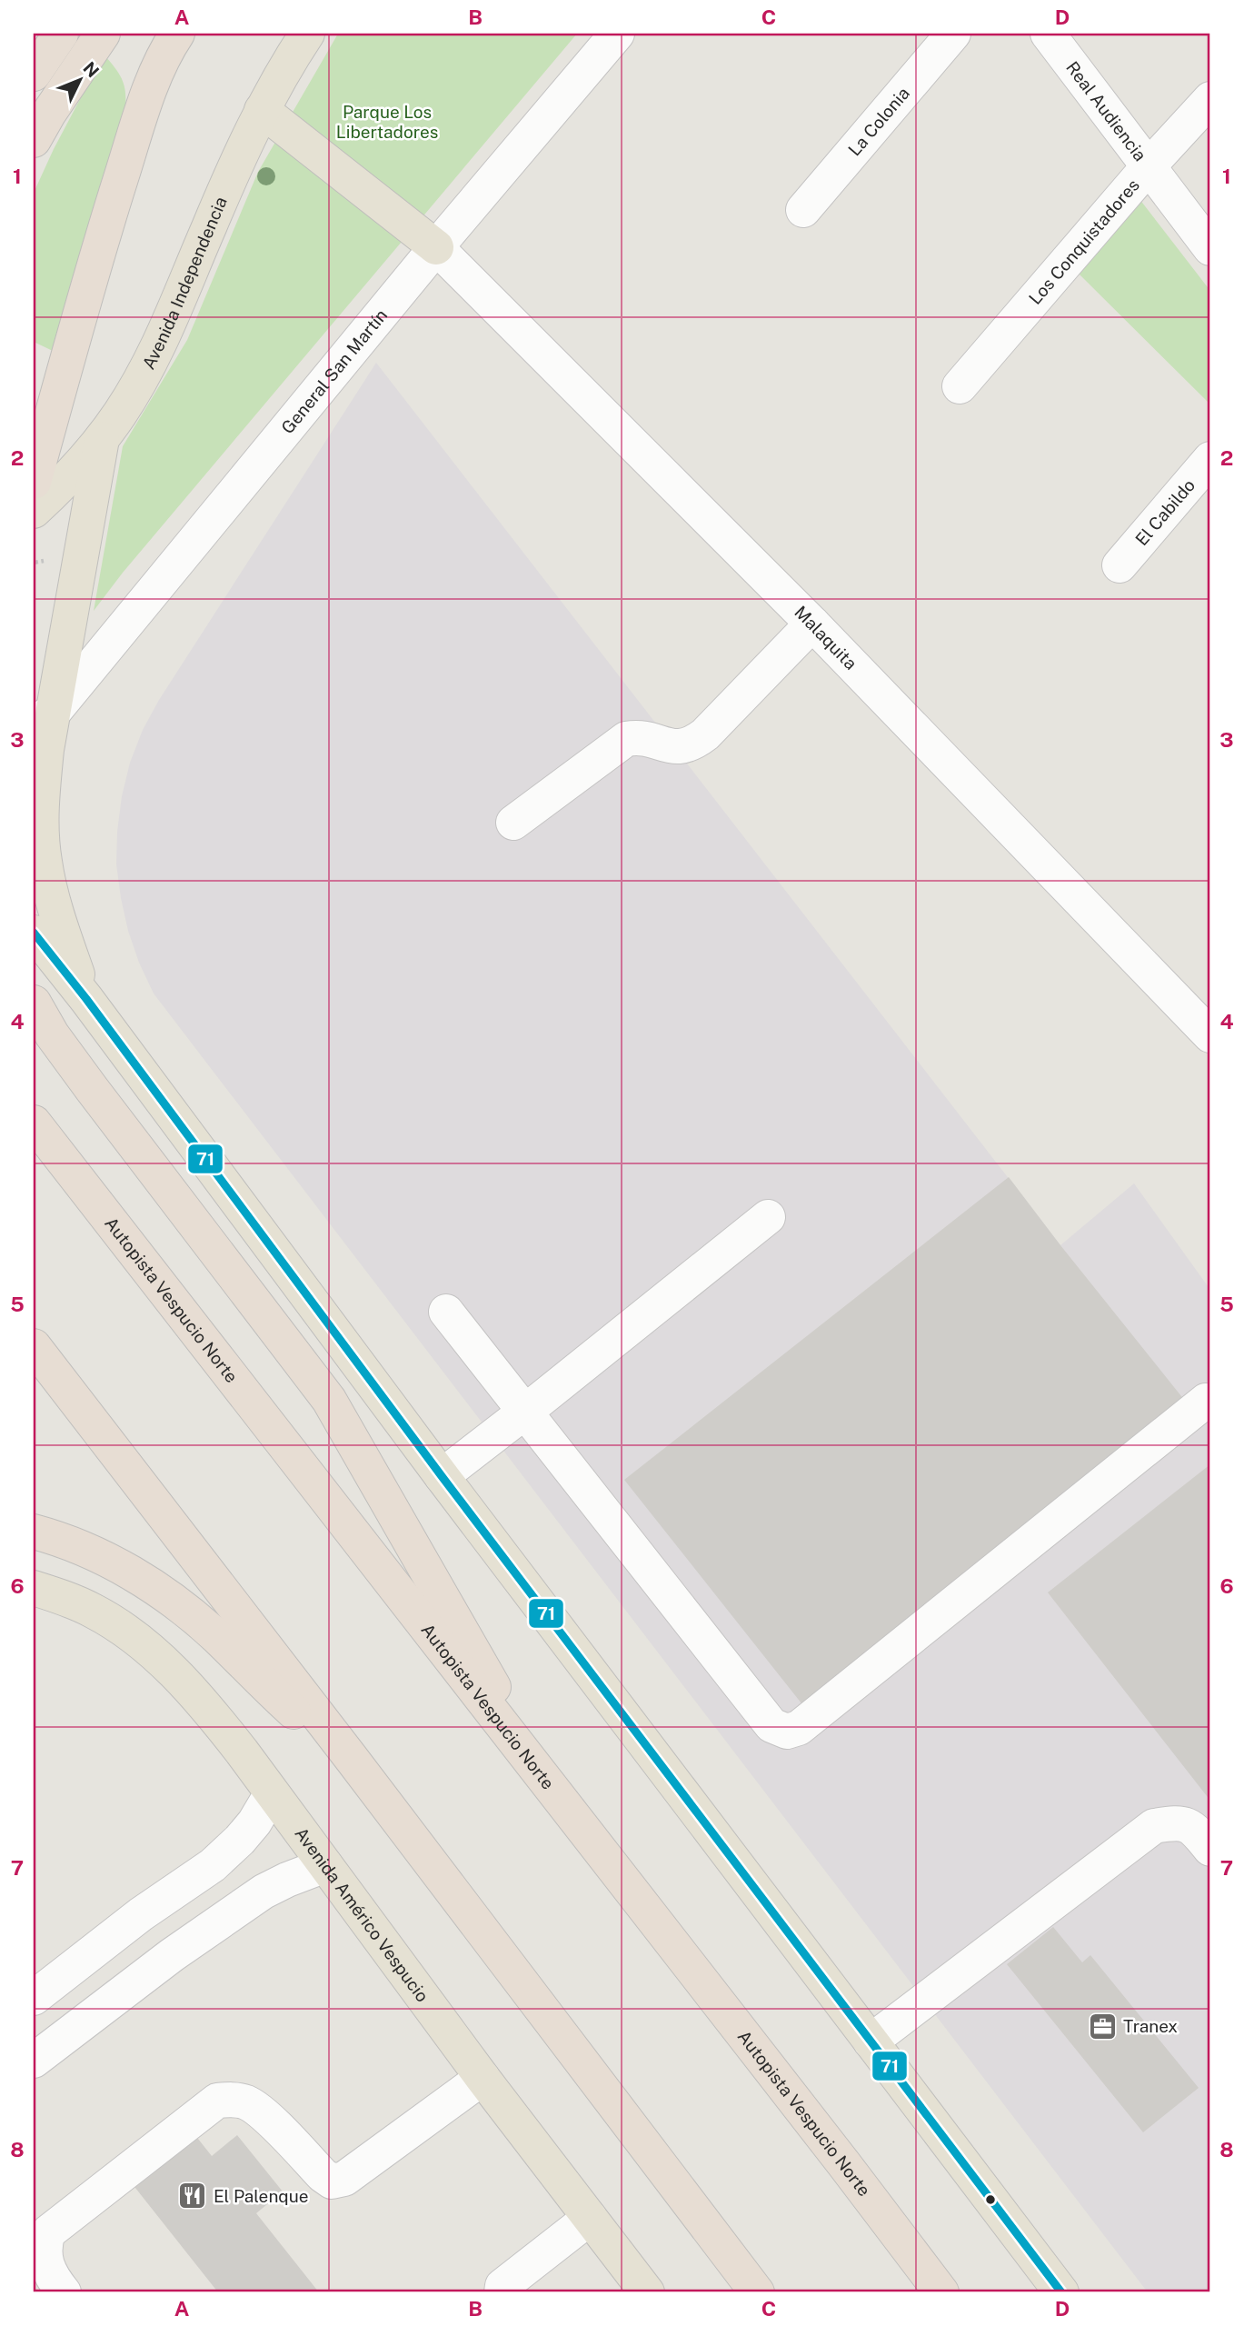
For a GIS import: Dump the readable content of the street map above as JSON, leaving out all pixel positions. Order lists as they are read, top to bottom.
{
  "streets": {
    "highway": ["Autopista Vespucio Norte"],
    "main road": ["Avenida Independencia", "General San Martín", "Avenida Américo Vespucio"],
    "street": [
      "Real Audiencia",
      "La Colonia",
      "Los Conquistadores",
      "El Cabildo",
      "Malaquita"
    ]
  },
  "crossings": [
    ["Real Audiencia", "Los Conquistadores"],
    ["General San Martín", "Malaquita"]
  ],
  "parks": ["Parque Los Libertadores"],
  "places": {
    "office": ["Tranex"],
    "restaurant": ["El Palenque"]
  },
  "lines": ["transit line 71"],
  "north": "top right",
  "grid": {
    "columns": [
      "A",
      "B",
      "C",
      "D"
    ],
    "rows": [
      "1",
      "2",
      "3",
      "4",
      "5",
      "6",
      "7",
      "8"
    ]
  }
}
